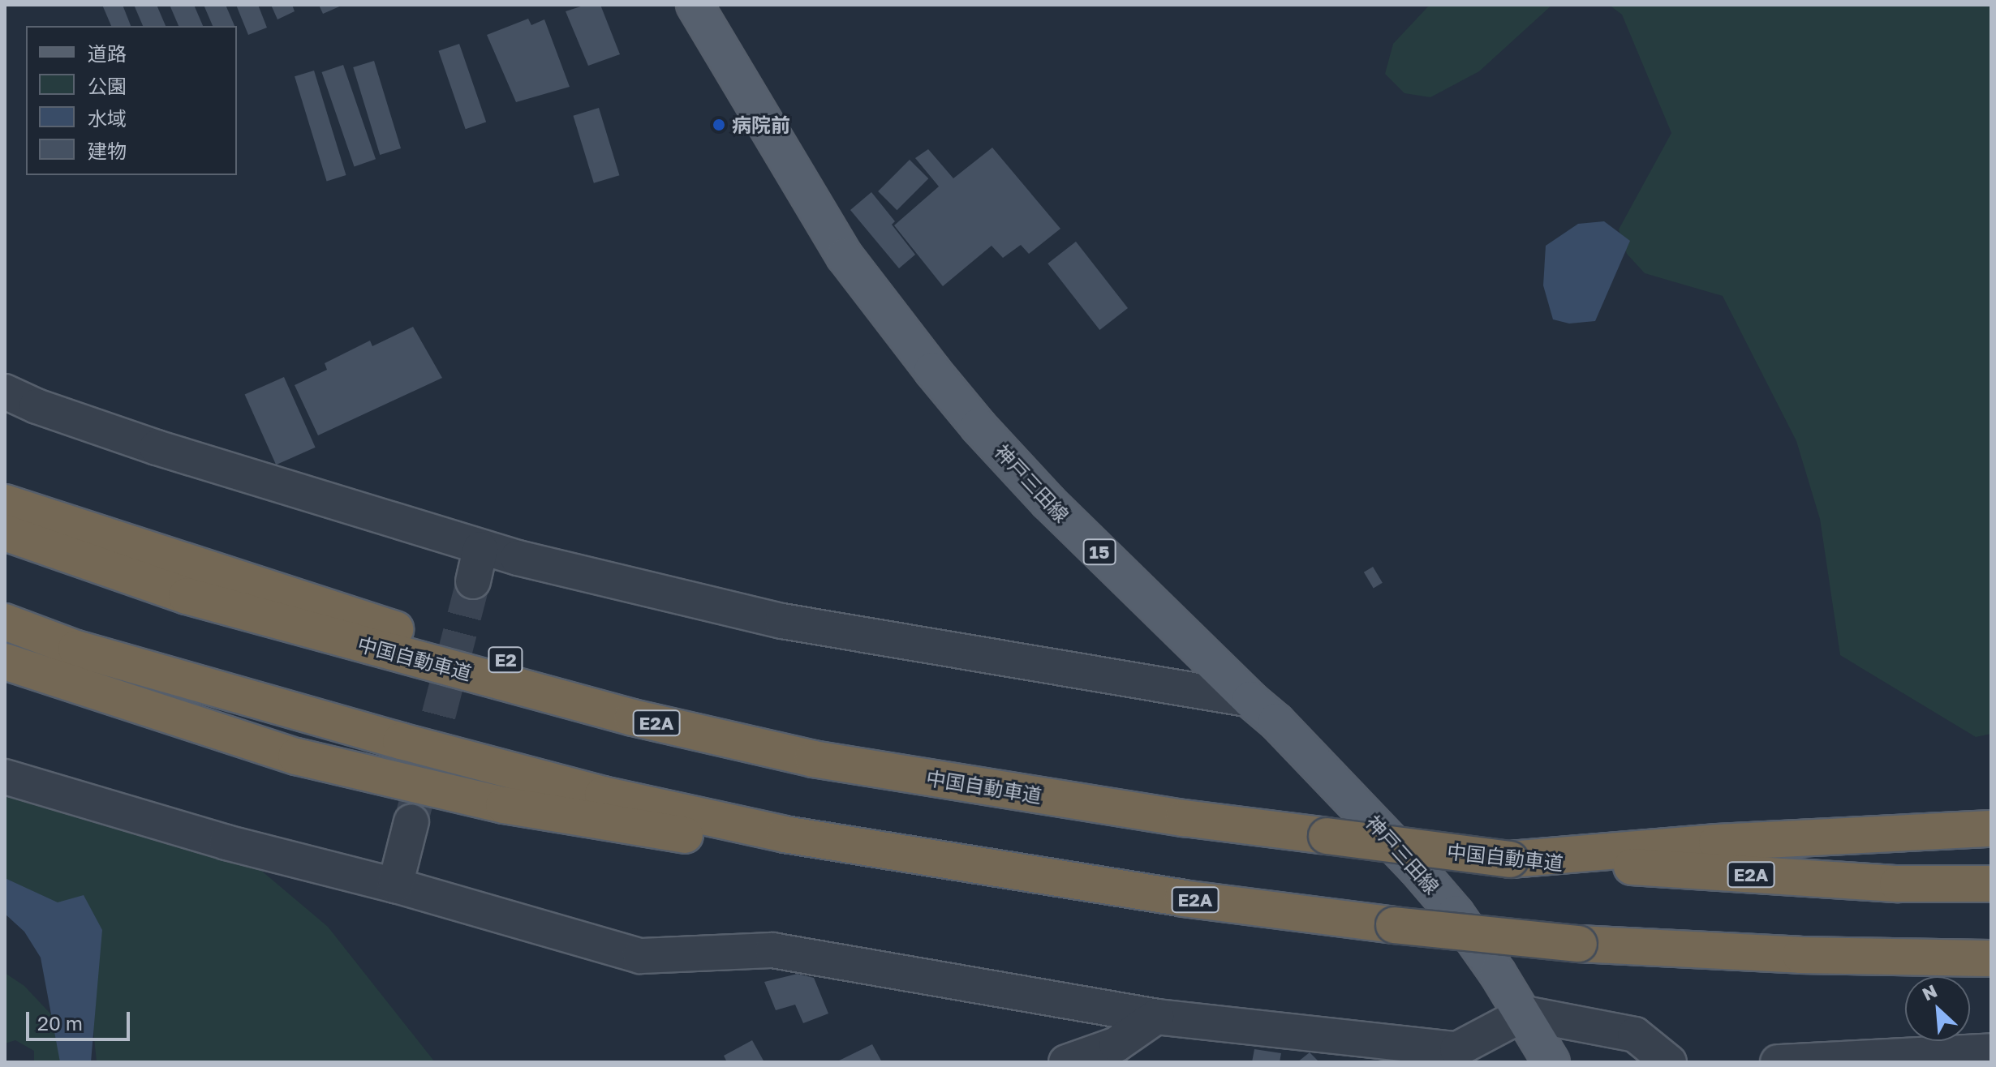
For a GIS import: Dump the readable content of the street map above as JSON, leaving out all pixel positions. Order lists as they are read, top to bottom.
{
  "streets": {
    "highway": ["中国自動車道", "E2", "E2A"],
    "main road": ["神戸三田線", "15"]
  },
  "crossings": [
    ["中国自動車道", "E2"]
  ],
  "places": ["病院前"],
  "legend": [
    "道路",
    "公園",
    "水域",
    "建物"
  ],
  "scale_bar": "20 m",
  "north": "top left"
}
